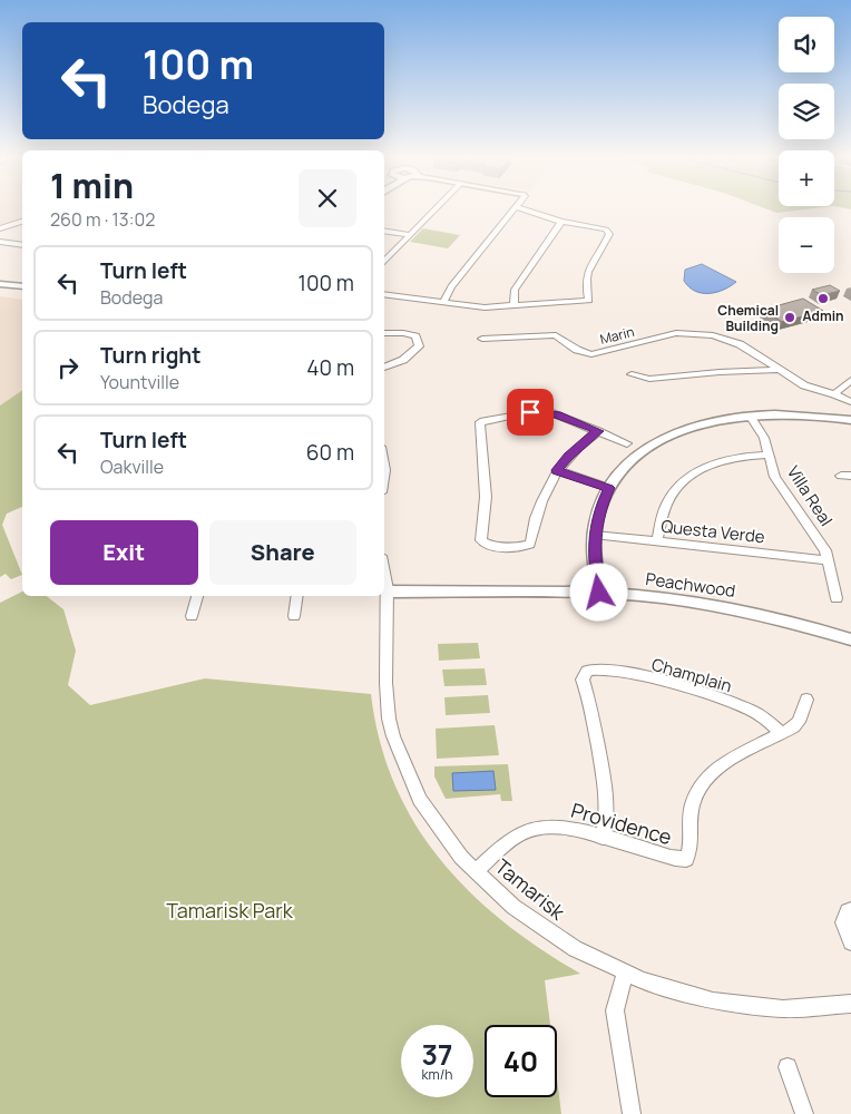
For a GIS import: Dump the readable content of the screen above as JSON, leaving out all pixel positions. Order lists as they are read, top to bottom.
{
  "streets": {
    "street": [
      "Marin",
      "Villa Real",
      "Questa Verde",
      "Peachwood",
      "Champlain",
      "Providence",
      "Tamarisk"
    ]
  },
  "crossings": [
    ["Villa Real", "Questa Verde"],
    ["Peachwood", "Tamarisk"],
    ["Champlain", "Providence"],
    ["Providence", "Tamarisk"]
  ],
  "parks": ["Tamarisk Park"],
  "places": ["Admin", "Chemical Building"],
  "page": {
    "map_buttons": ["+", "−"],
    "turn": ["100 m", "Bodega"],
    "heading": ["1 min", "260 m · 13:02"],
    "list": [
      {
        "name": "Turn left",
        "note": "Bodega",
        "value": "100 m"
      },
      {
        "name": "Turn right",
        "note": "Yountville",
        "value": "40 m"
      },
      {
        "name": "Turn left",
        "note": "Oakville",
        "value": "60 m"
      }
    ],
    "buttons": ["Exit", "Share"],
    "speed": "37 km/h",
    "limit": "40"
  }
}
